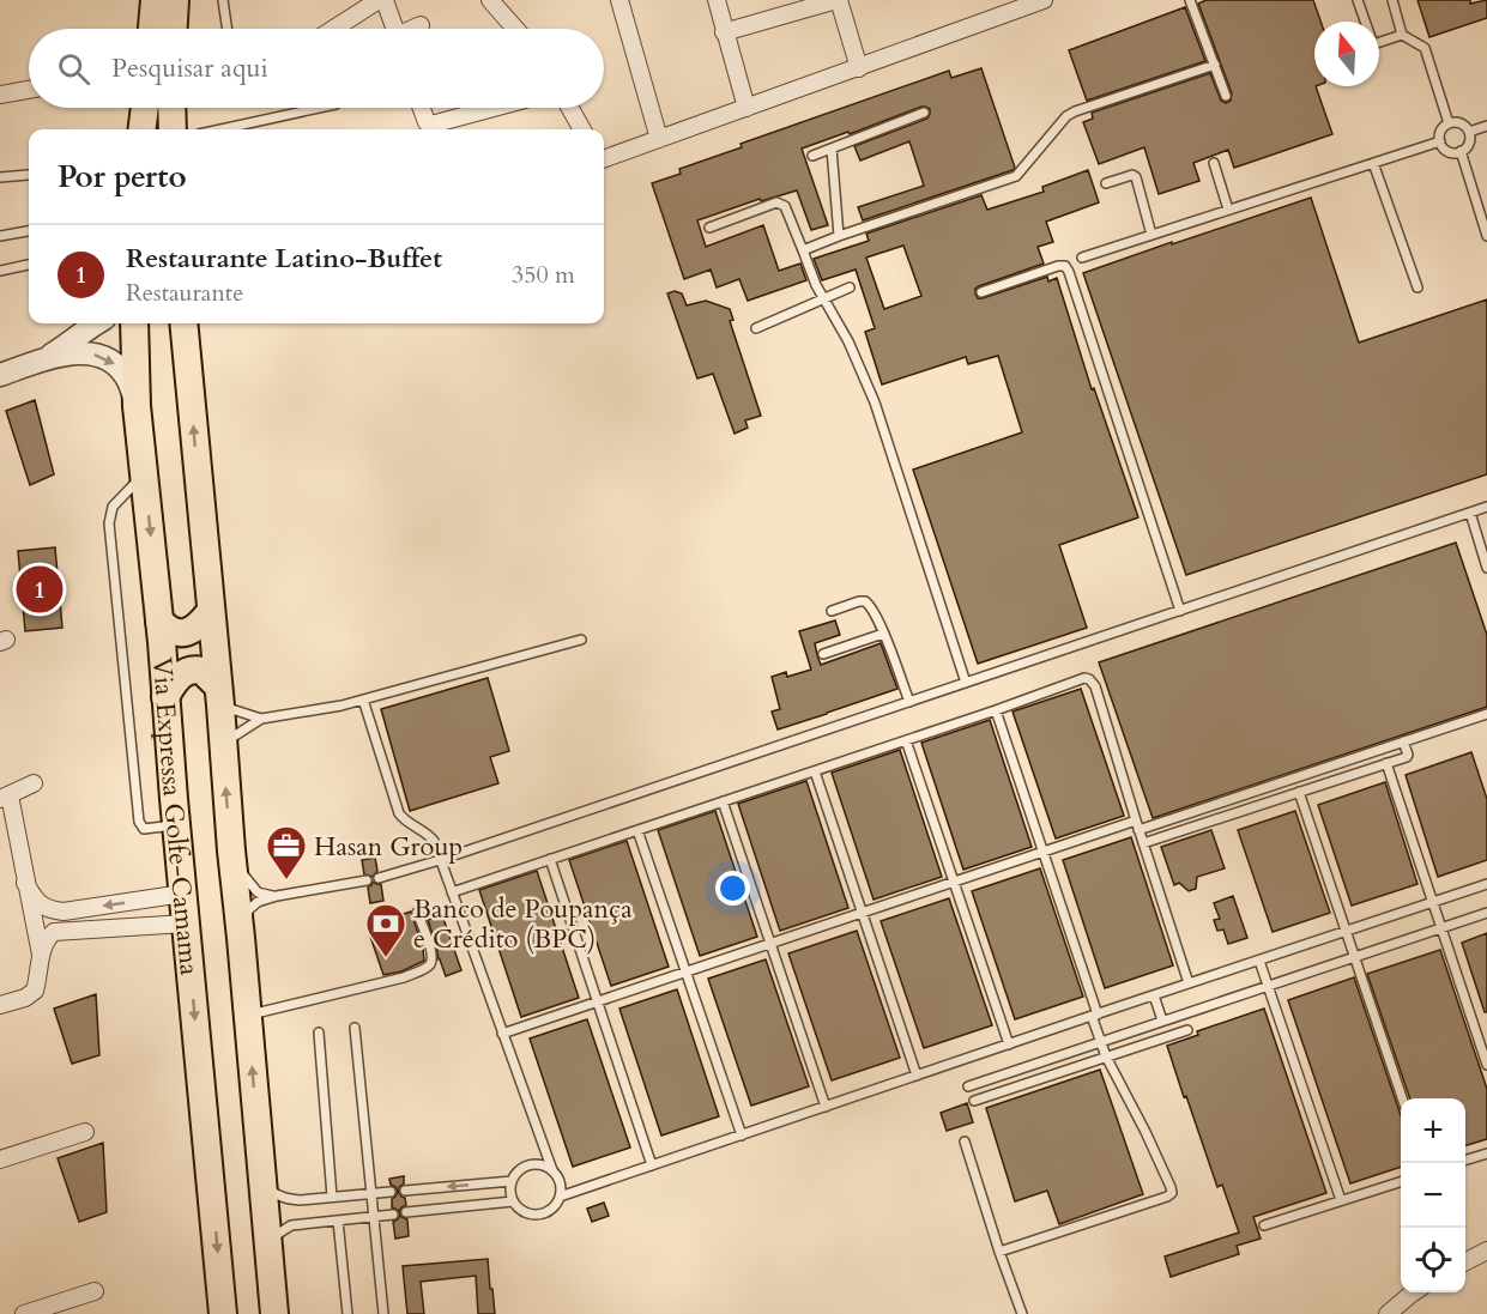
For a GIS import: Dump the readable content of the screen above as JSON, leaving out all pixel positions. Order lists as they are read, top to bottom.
{
  "streets": {
    "highway": ["Via Expressa Golfe-Camama"]
  },
  "places": {
    "office": ["Hasan Group"],
    "bank": ["Banco de Poupança e Crédito (BPC)"]
  },
  "north": "top",
  "page": {
    "search": "Pesquisar aqui",
    "heading": "Por perto",
    "list": [
      {
        "mark": "1",
        "name": "Restaurante Latino-Buffet",
        "note": "Restaurante",
        "value": "350 m"
      }
    ],
    "pins": "1",
    "map_buttons": ["+", "−"]
  }
}
